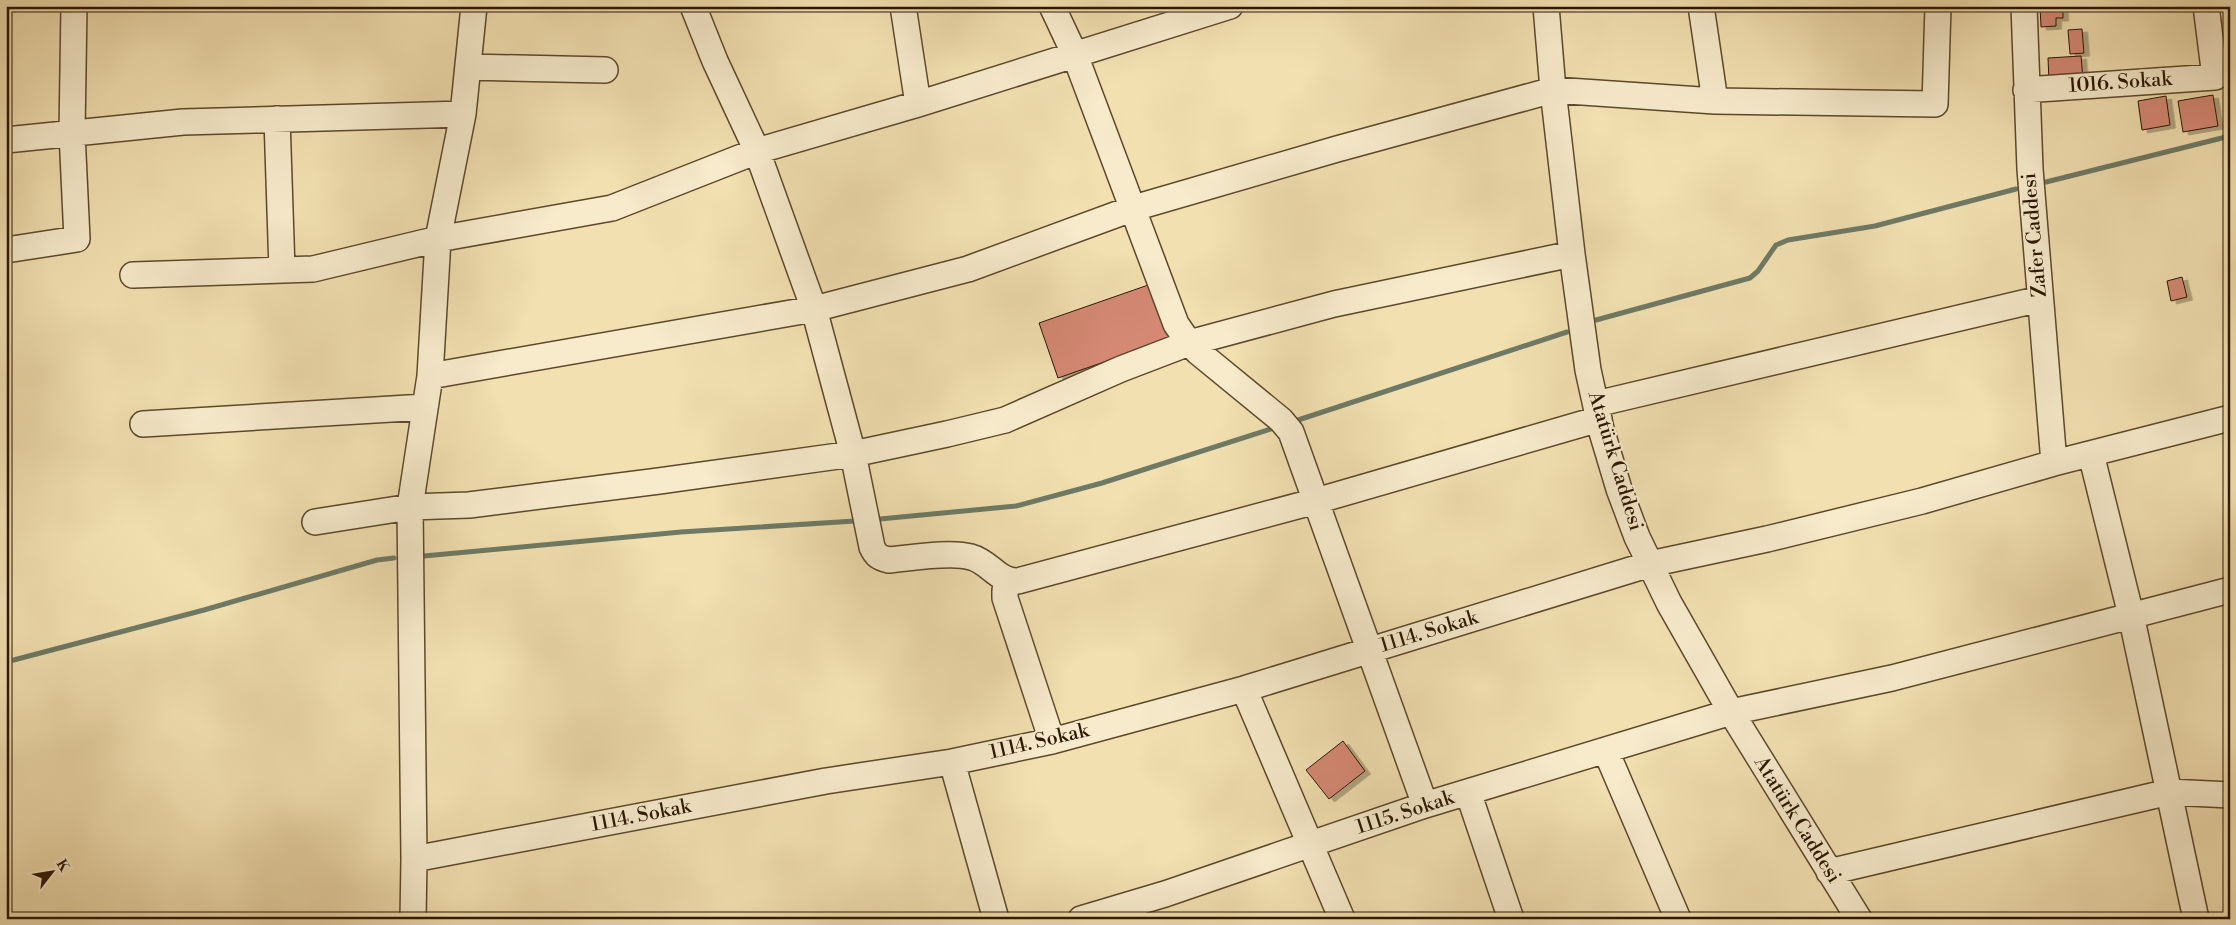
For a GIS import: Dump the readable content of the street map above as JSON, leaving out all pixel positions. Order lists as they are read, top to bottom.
{
  "streets": {
    "street": [
      "1016. Sokak",
      "Zafer Caddesi",
      "Atatürk Caddesi",
      "1114. Sokak",
      "1115. Sokak"
    ]
  },
  "crossings": [
    ["1016. Sokak", "Zafer Caddesi"],
    ["Zafer Caddesi", "1114. Sokak"],
    ["Atatürk Caddesi", "1114. Sokak"],
    ["Atatürk Caddesi", "1115. Sokak"]
  ],
  "north": "top right"
}
